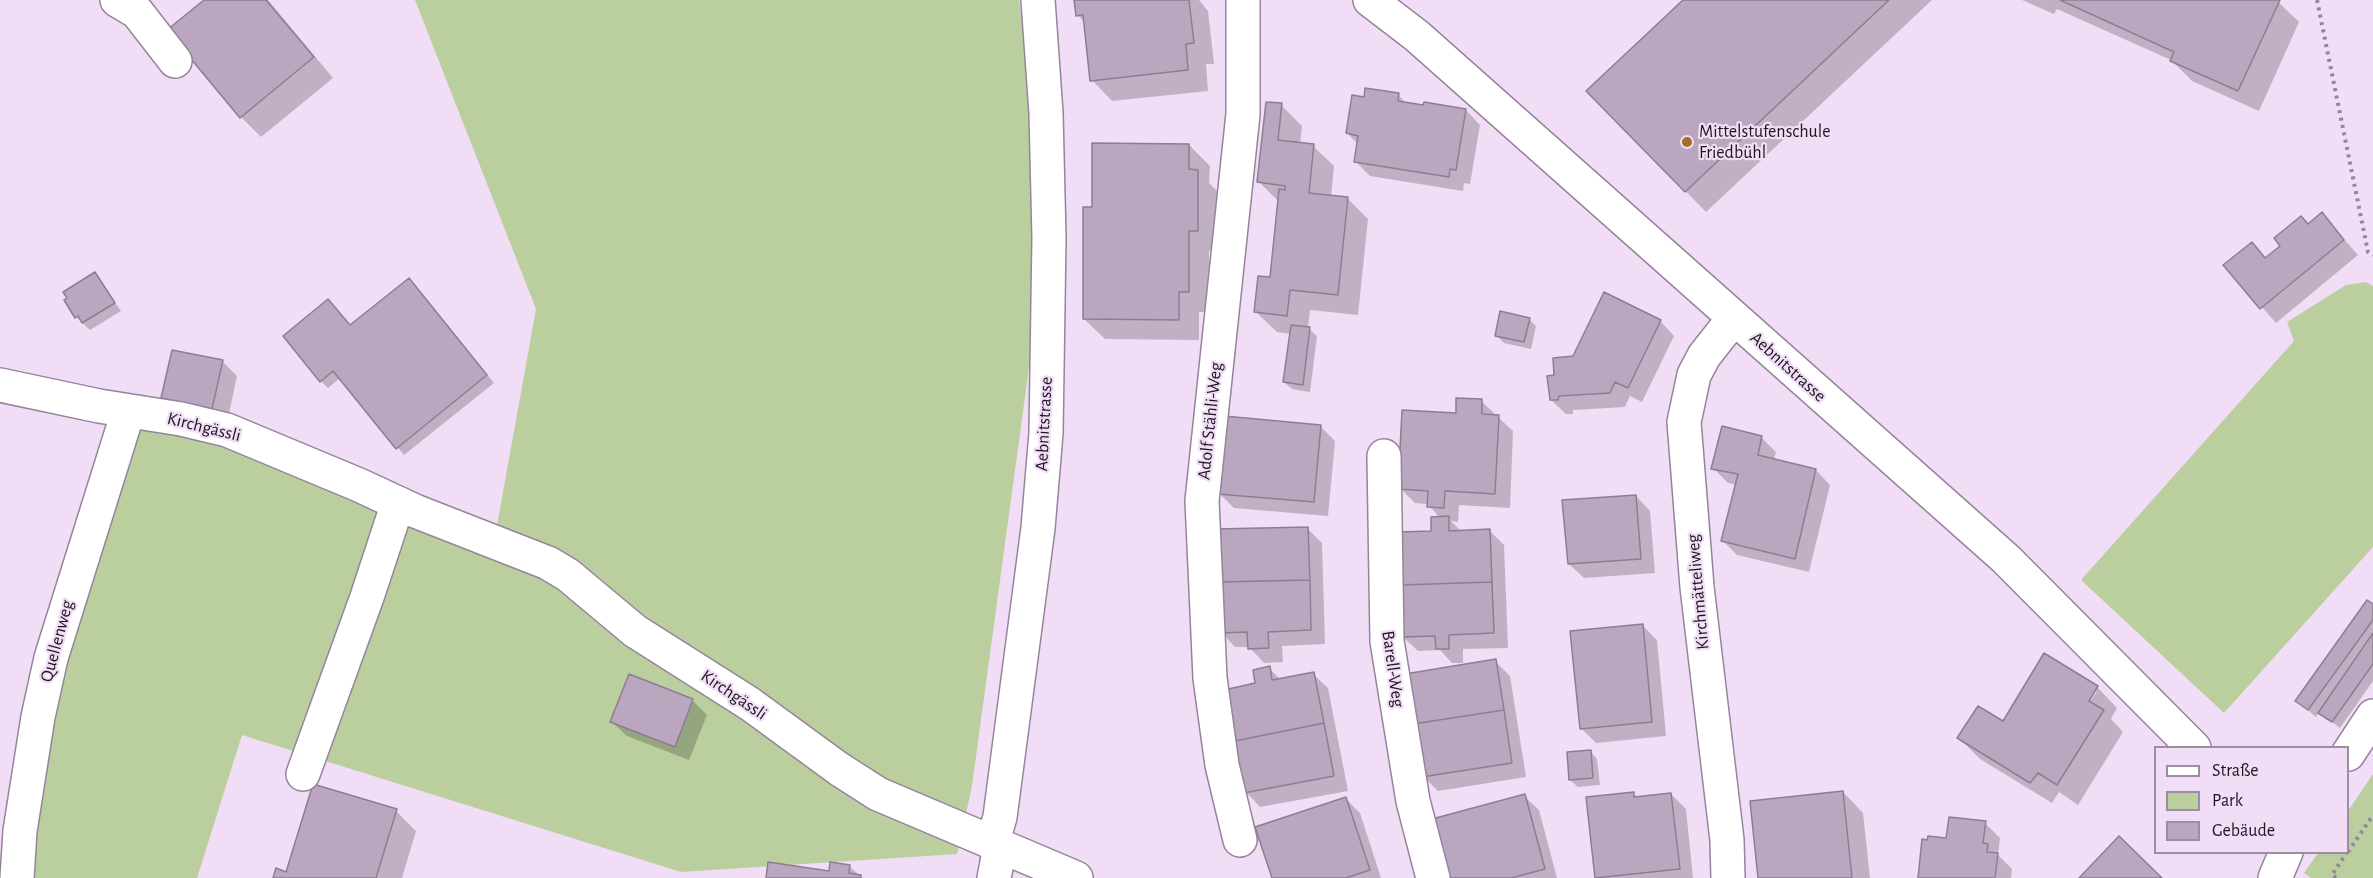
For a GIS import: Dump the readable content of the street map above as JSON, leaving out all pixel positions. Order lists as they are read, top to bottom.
{
  "streets": {
    "street": [
      "Aebnitstrasse",
      "Adolf Stähli-Weg",
      "Kirchgässli",
      "Kirchmätteliweg",
      "Quellenweg",
      "Barell-Weg"
    ]
  },
  "crossings": [
    ["Aebnitstrasse", "Kirchgässli"],
    ["Aebnitstrasse", "Kirchmätteliweg"],
    ["Kirchgässli", "Quellenweg"]
  ],
  "places": ["Mittelstufenschule Friedbühl"],
  "legend": ["Straße", "Park", "Gebäude"]
}
